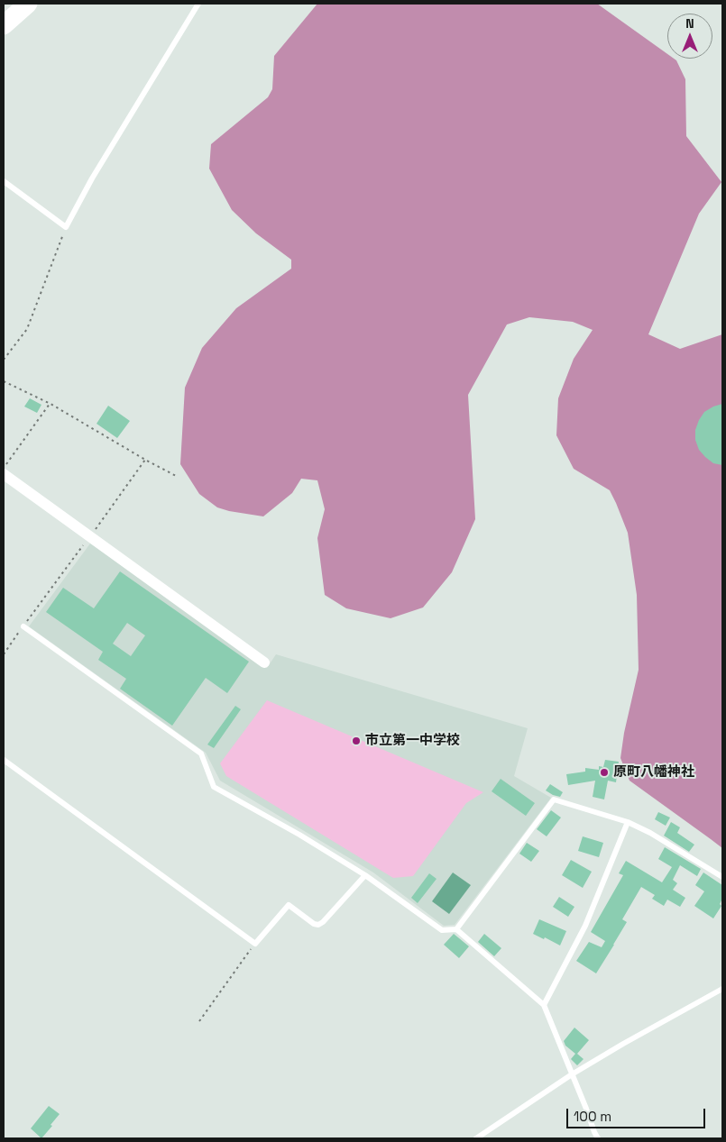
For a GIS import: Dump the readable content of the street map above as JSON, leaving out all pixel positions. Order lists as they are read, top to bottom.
{
  "places": ["市立第一中学校", "原町八幡神社"],
  "scale_bar": "100 m",
  "north": "top"
}
